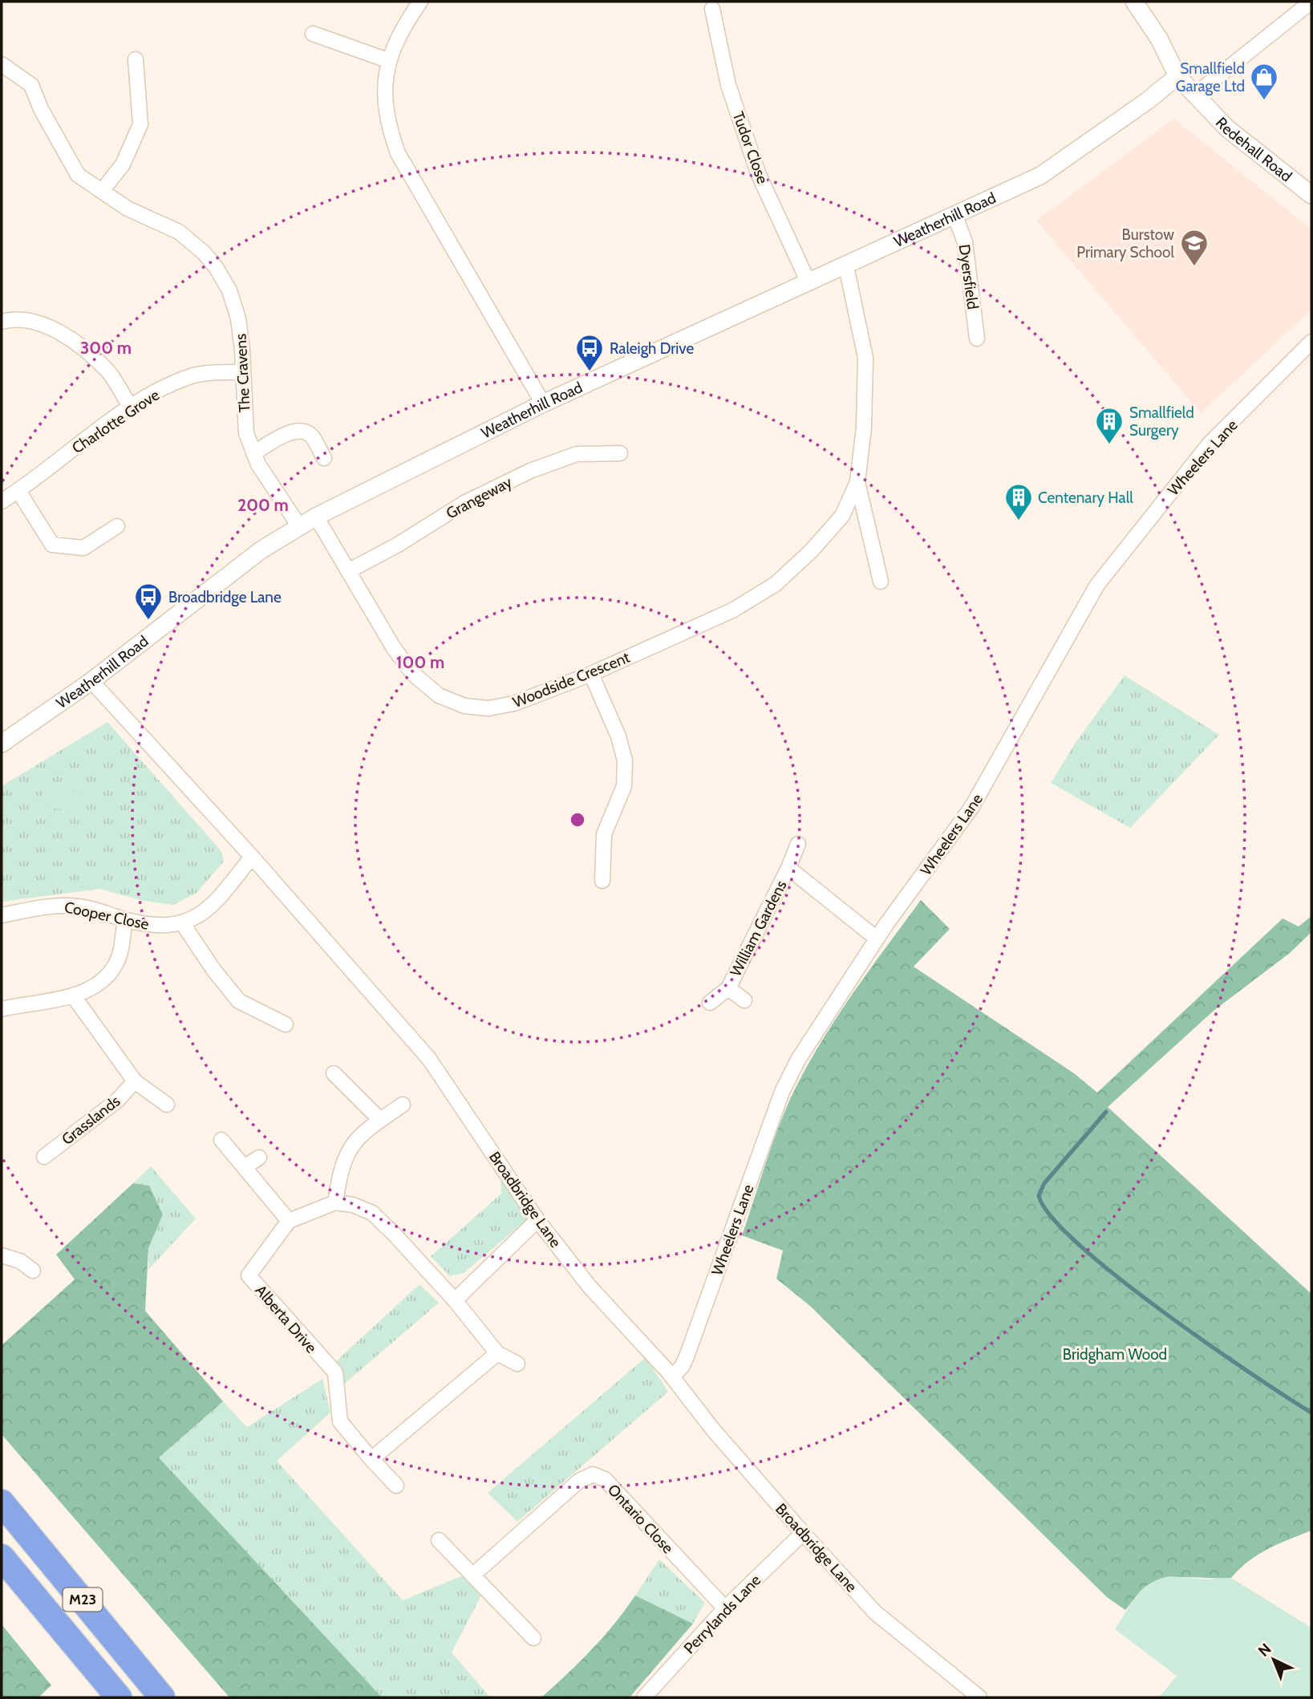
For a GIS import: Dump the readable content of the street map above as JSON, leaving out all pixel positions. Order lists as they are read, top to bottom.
{
  "streets": {
    "highway": ["M23"],
    "street": [
      "Tudor Close",
      "Redehall Road",
      "Weatherhill Road",
      "Dyersfield",
      "The Cravens",
      "Charlotte Grove",
      "Wheelers Lane",
      "Grangeway",
      "Woodside Crescent",
      "Cooper Close",
      "William Gardens",
      "Grasslands",
      "Broadbridge Lane",
      "Alberta Drive",
      "Ontario Close",
      "Perrylands Lane"
    ]
  },
  "crossings": [
    ["Tudor Close", "Weatherhill Road"],
    ["Redehall Road", "Weatherhill Road"],
    ["Weatherhill Road", "Dyersfield"],
    ["Weatherhill Road", "The Cravens"],
    ["Weatherhill Road", "Woodside Crescent"],
    ["Weatherhill Road", "Broadbridge Lane"],
    ["The Cravens", "Charlotte Grove"],
    ["Wheelers Lane", "William Gardens"],
    ["Wheelers Lane", "Broadbridge Lane"],
    ["Grangeway", "Woodside Crescent"],
    ["Cooper Close", "Broadbridge Lane"],
    ["Broadbridge Lane", "Perrylands Lane"],
    ["Ontario Close", "Perrylands Lane"]
  ],
  "parks": ["Bridgham Wood"],
  "places": {
    "shop": ["Smallfield Garage Ltd"],
    "school or university": ["Burstow Primary School"],
    "bus stop": ["Raleigh Drive", "Broadbridge Lane"],
    "building": ["Smallfield Surgery", "Centenary Hall"]
  },
  "north": "top left",
  "rings": ["300 m", "200 m", "100 m"]
}
